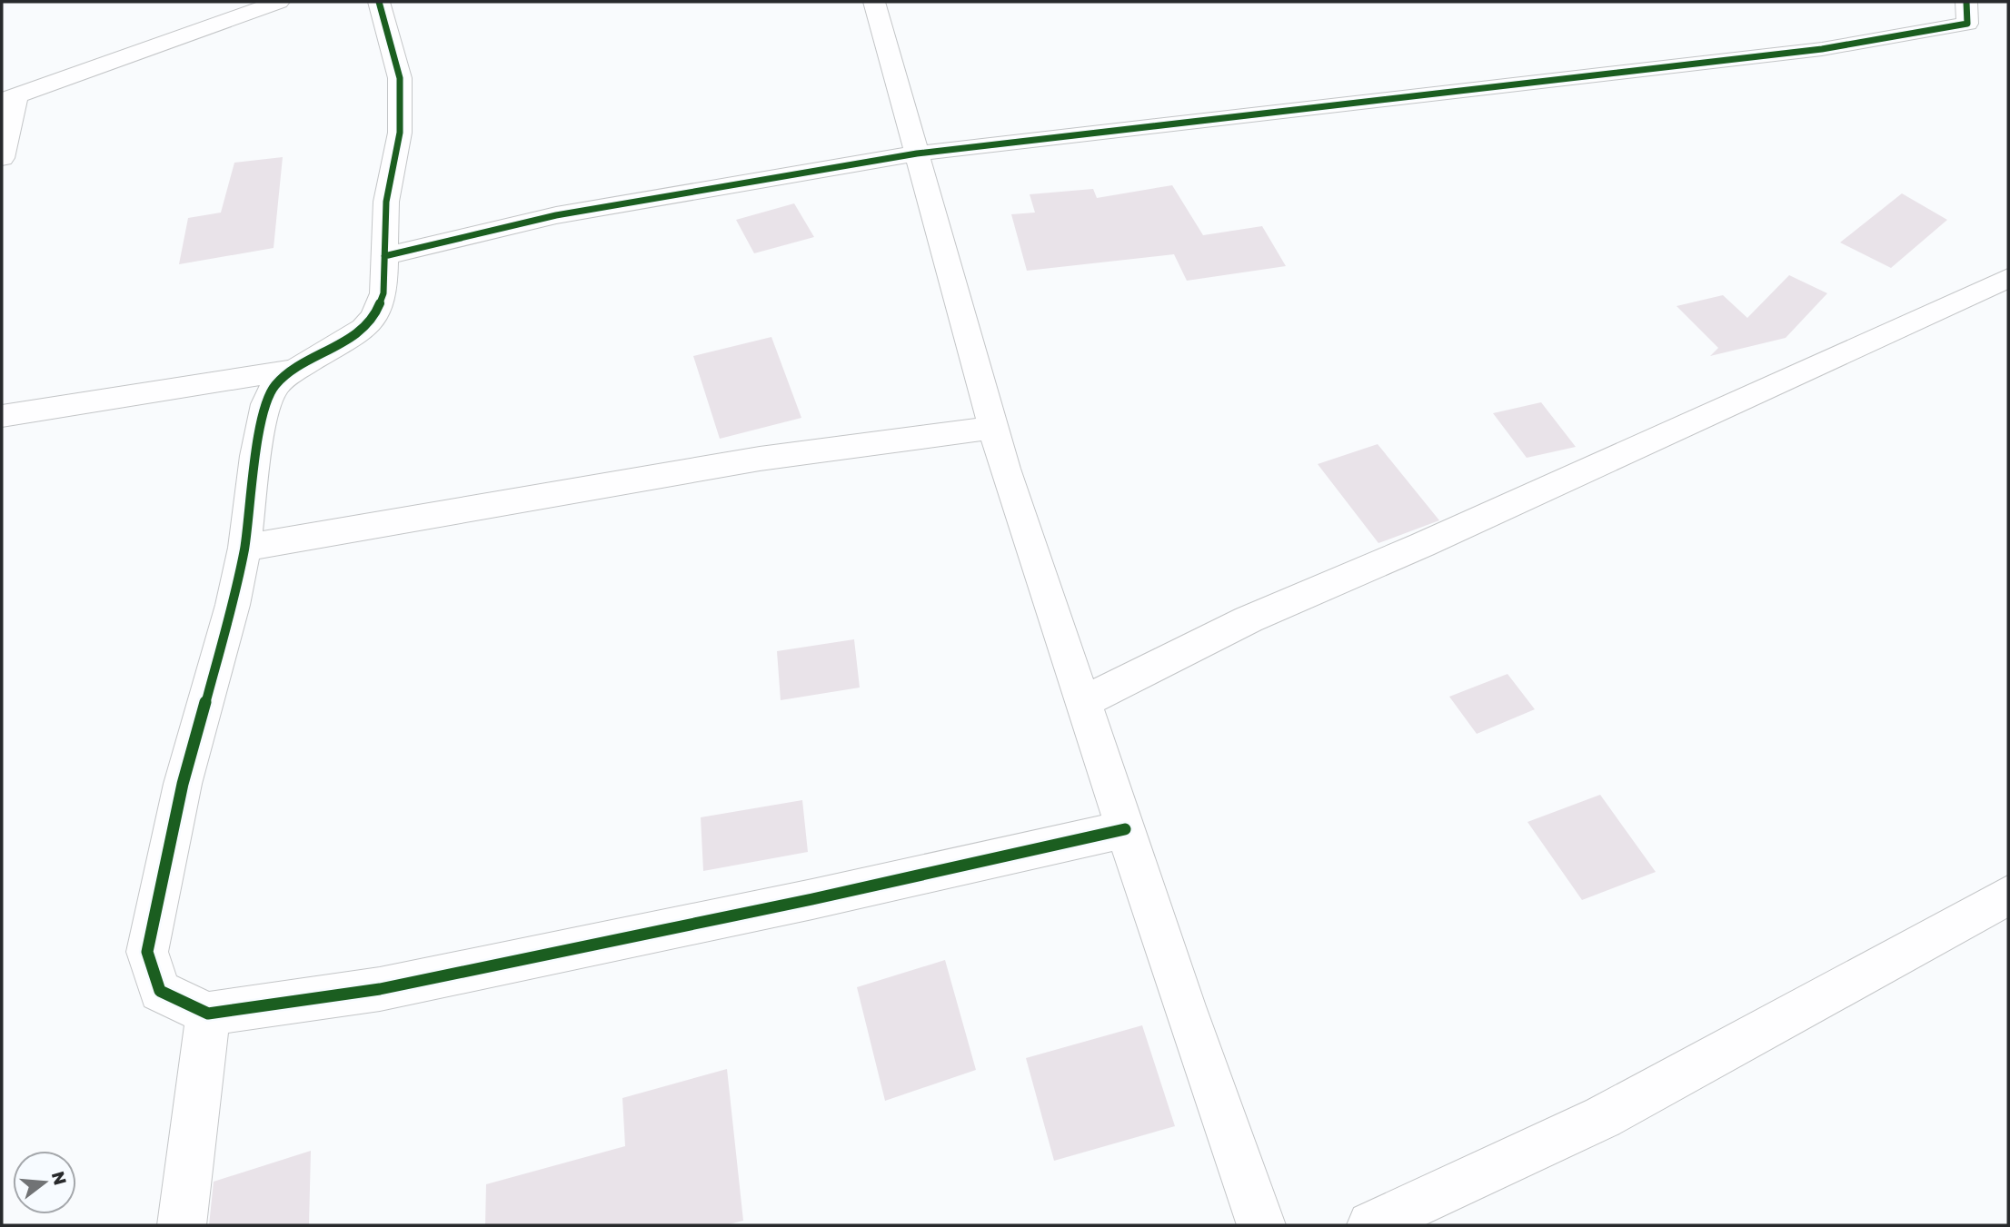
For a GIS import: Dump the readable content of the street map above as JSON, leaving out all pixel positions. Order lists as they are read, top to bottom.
{
  "north": "right"
}
